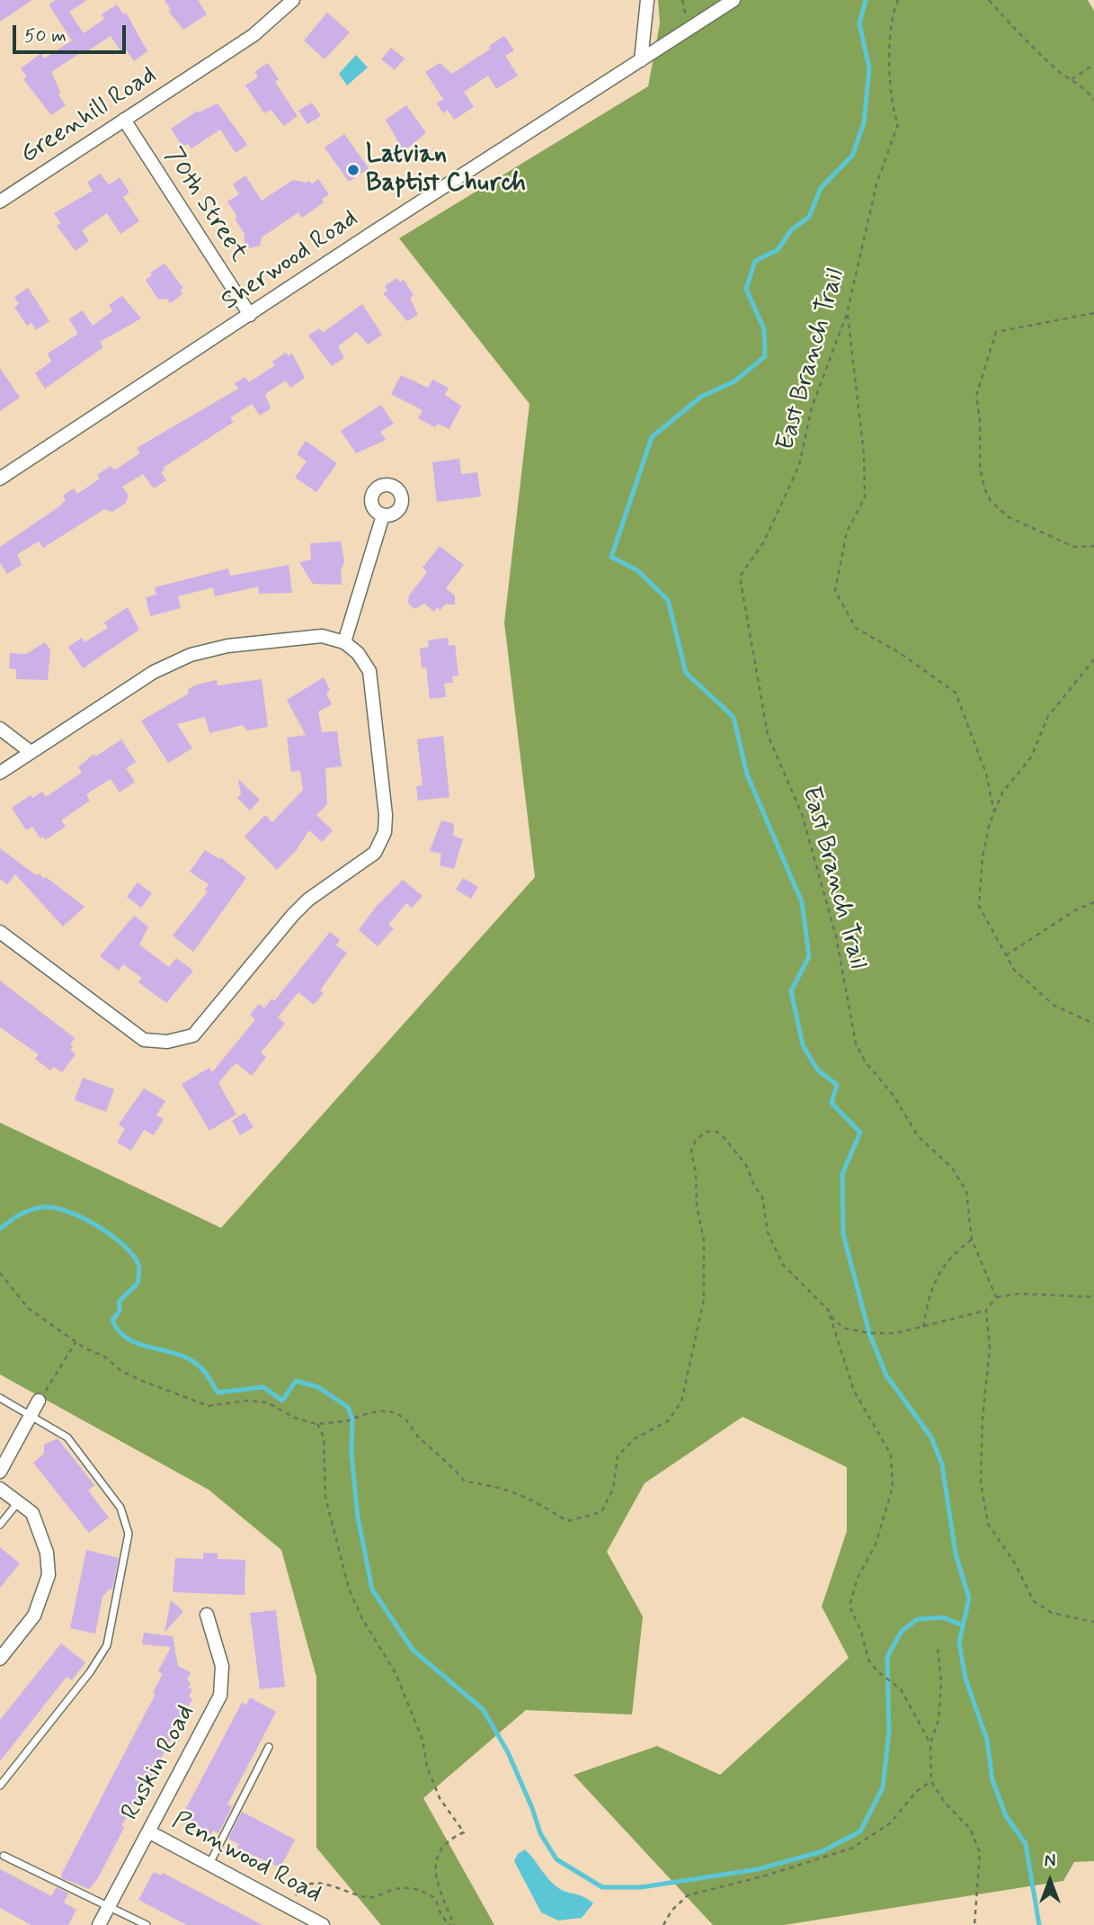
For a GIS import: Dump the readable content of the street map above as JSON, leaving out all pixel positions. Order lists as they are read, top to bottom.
{
  "streets": {
    "street": [
      "Greenhill Road",
      "70th Street",
      "Sherwood Road",
      "Ruskin Road",
      "Pennwood Road"
    ],
    "path": ["East Branch Trail"]
  },
  "crossings": [
    ["Greenhill Road", "70th Street"],
    ["70th Street", "Sherwood Road"],
    ["Ruskin Road", "Pennwood Road"]
  ],
  "places": ["Latvian Baptist Church"],
  "scale_bar": "50 m",
  "north": "top"
}
